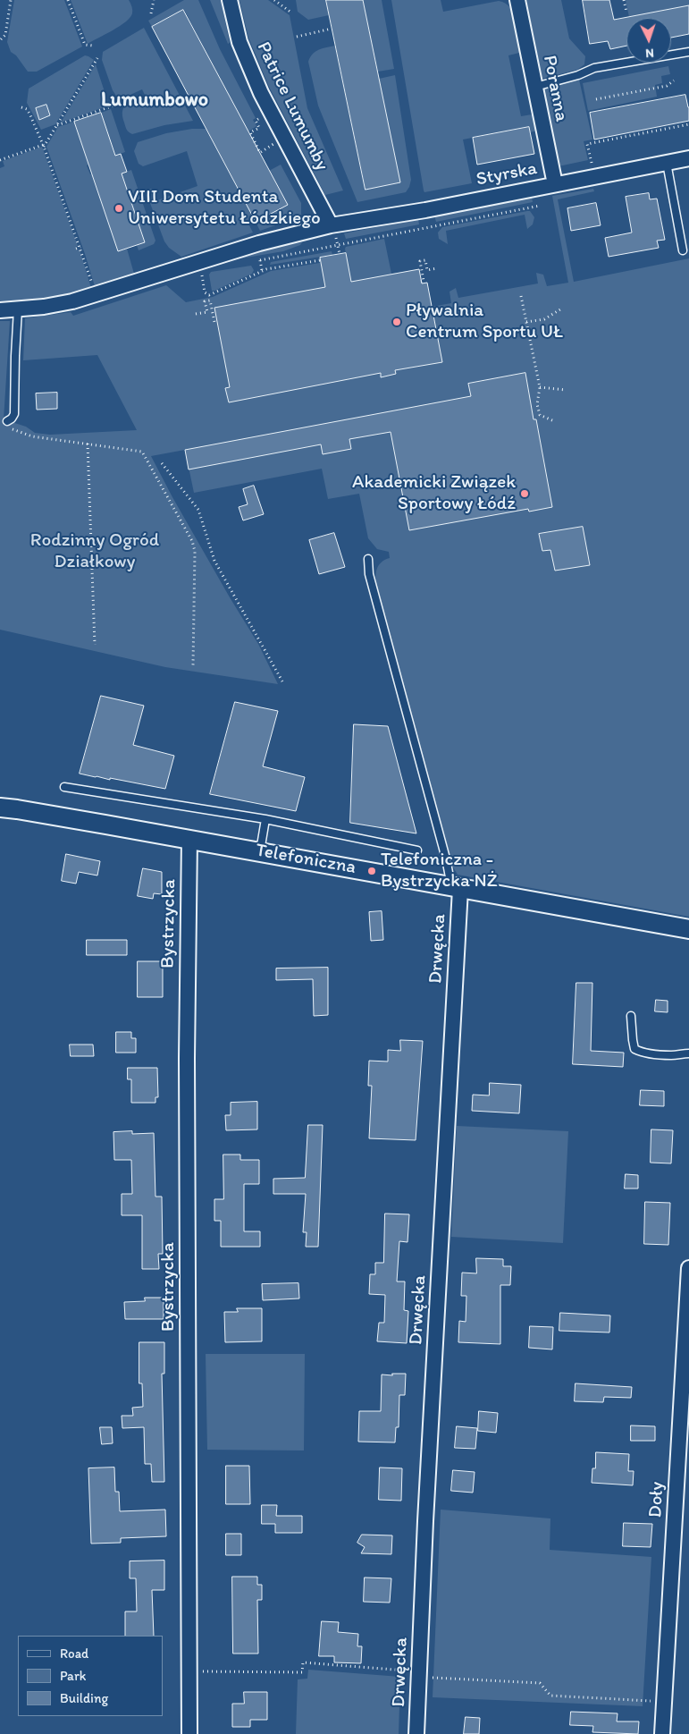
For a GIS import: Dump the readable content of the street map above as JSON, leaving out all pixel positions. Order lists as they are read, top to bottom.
{
  "streets": {
    "street": [
      "Poranna",
      "Patrice Lumumby",
      "Styrska",
      "Telefoniczna",
      "Bystrzycka",
      "Drwęcka",
      "Doły"
    ]
  },
  "crossings": [
    ["Poranna", "Styrska"],
    ["Patrice Lumumby", "Styrska"],
    ["Telefoniczna", "Bystrzycka"],
    ["Telefoniczna", "Drwęcka"]
  ],
  "districts": ["Lumumbowo"],
  "parks": ["Rodzinny Ogród Działkowy"],
  "places": [
    "VIII Dom Studenta Uniwersytetu Łódzkiego",
    "Pływalnia Centrum Sportu UŁ",
    "Akademicki Związek Sportowy Łódź",
    "Telefoniczna - Bystrzycka NŻ"
  ],
  "legend": ["Road", "Park", "Building"],
  "north": "bottom"
}
